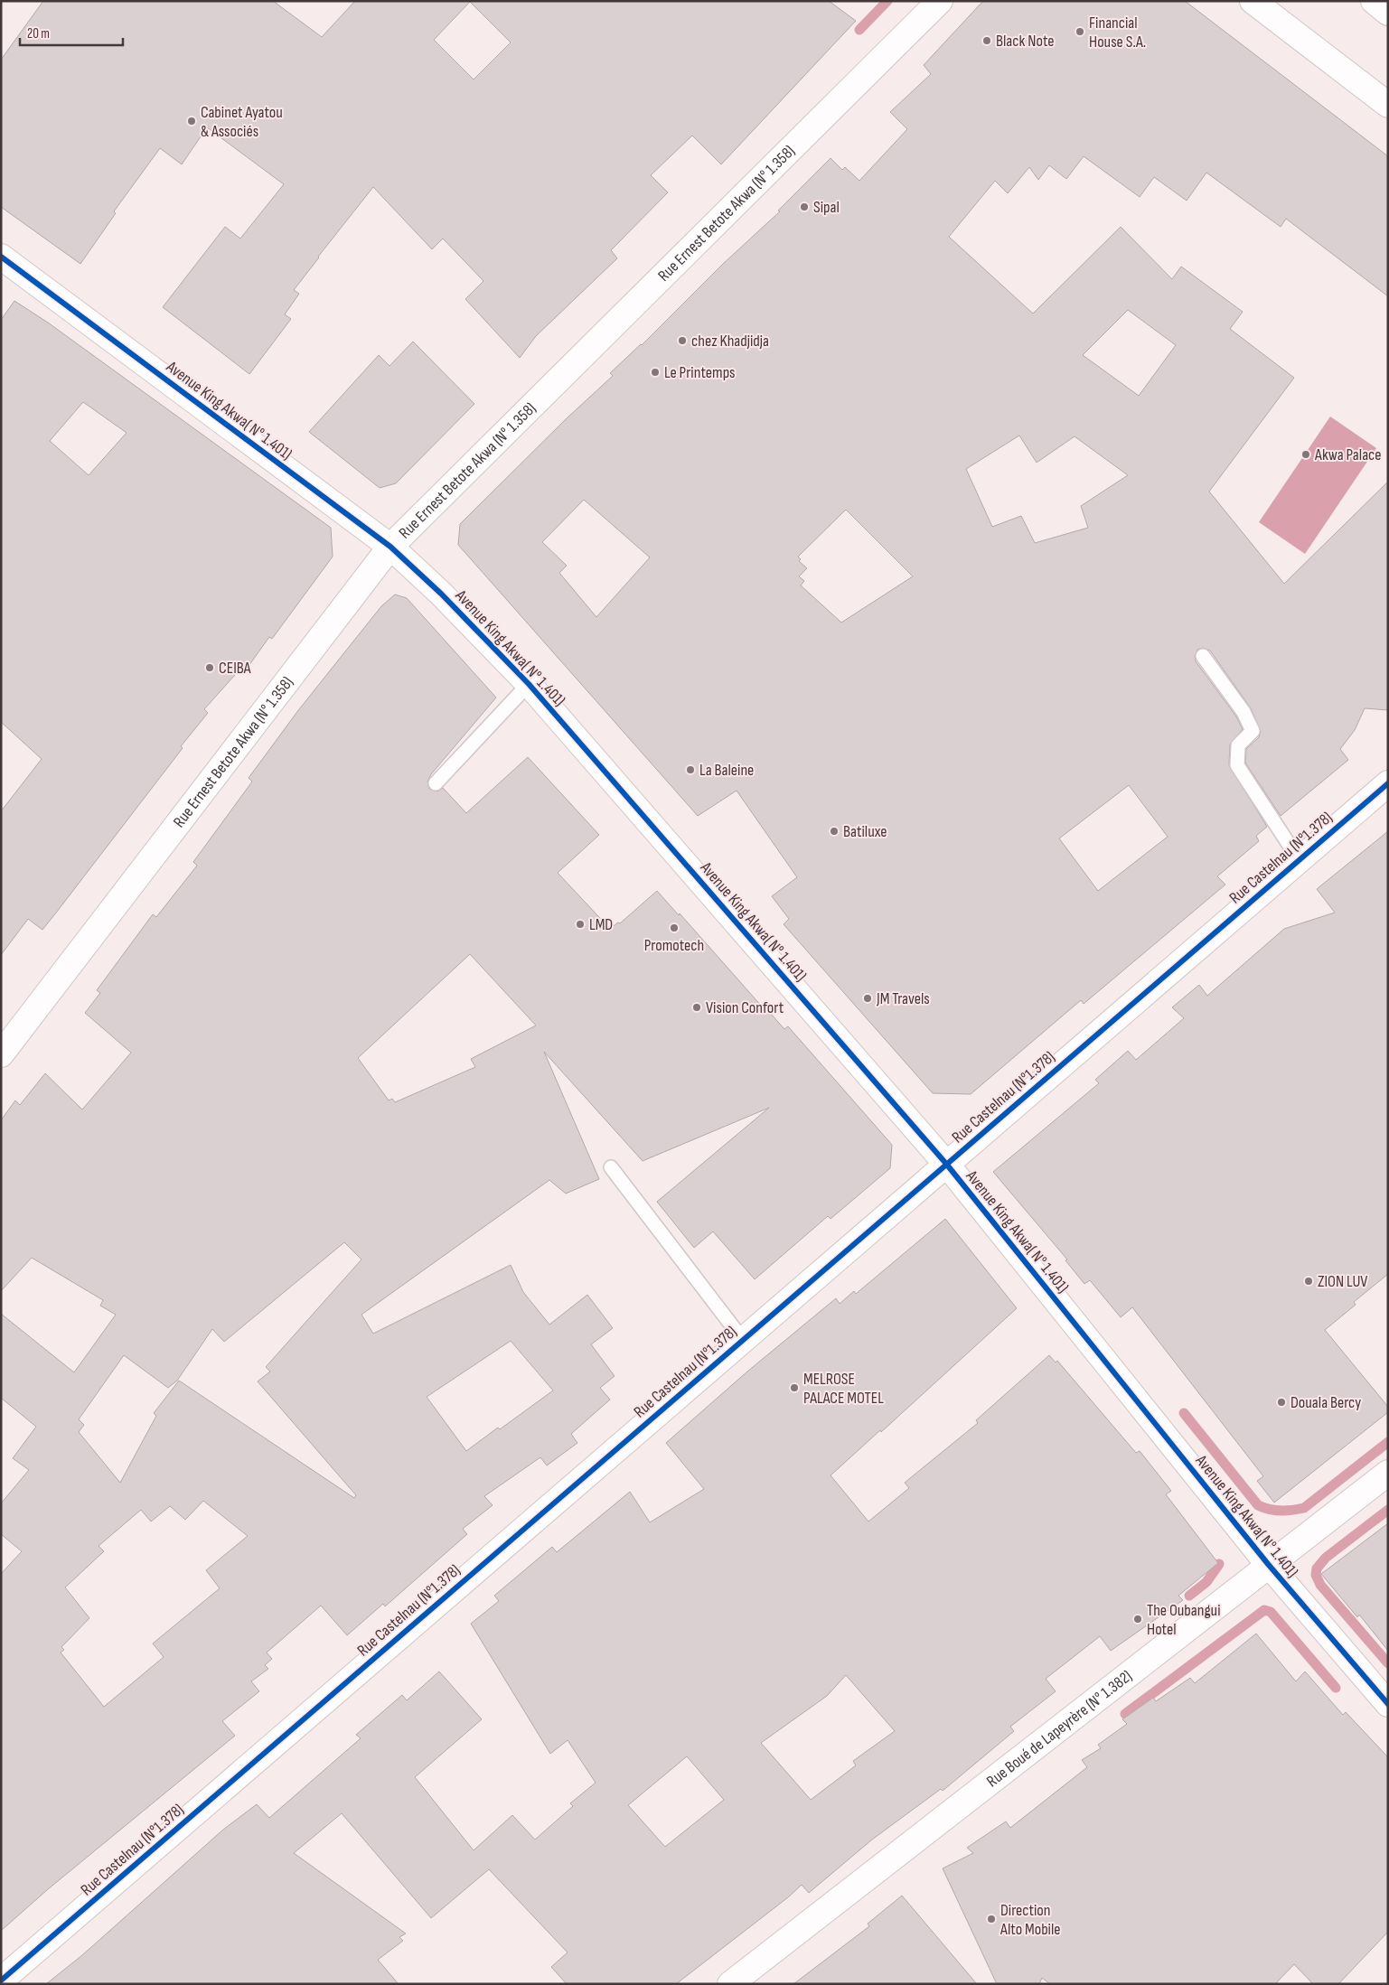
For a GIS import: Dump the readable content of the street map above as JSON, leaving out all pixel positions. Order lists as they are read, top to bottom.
{
  "streets": {
    "street": [
      "Rue Ernest Betote Akwa (N° 1.358)",
      "Avenue King Akwa( N° 1.401)",
      "Rue Castelnau (N°1.378)",
      "Rue Boué de Lapeyrère (N° 1.382)"
    ]
  },
  "crossings": [
    ["Rue Ernest Betote Akwa (N° 1.358)", "Avenue King Akwa( N° 1.401)"],
    ["Avenue King Akwa( N° 1.401)", "Rue Castelnau (N°1.378)"],
    ["Avenue King Akwa( N° 1.401)", "Rue Boué de Lapeyrère (N° 1.382)"]
  ],
  "places": [
    "Financial House S.A.",
    "Black Note",
    "Cabinet Ayatou & Associés",
    "Sipal",
    "chez Khadjidja",
    "Le Printemps",
    "Akwa Palace",
    "CEIBA",
    "La Baleine",
    "Batiluxe",
    "LMD",
    "Promotech",
    "JM Travels",
    "Vision Confort",
    "ZION LUV",
    "MELROSE PALACE MOTEL",
    "Douala Bercy",
    "The Oubangui Hotel",
    "Direction Alto Mobile"
  ],
  "scale_bar": "20 m"
}
